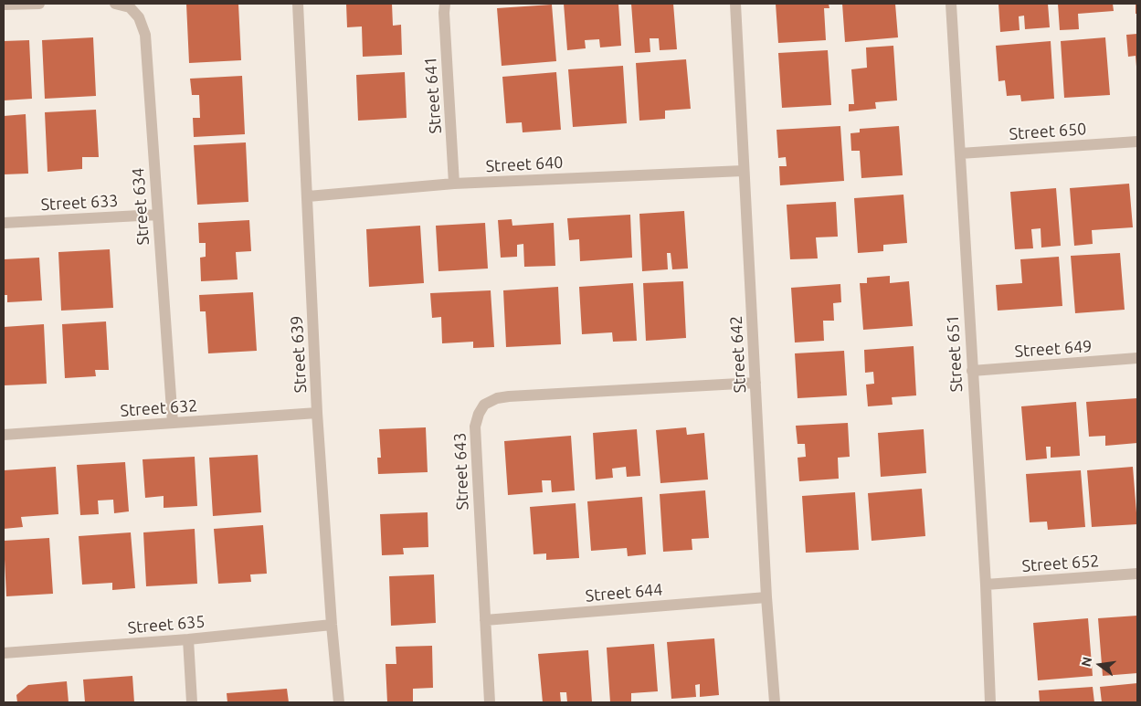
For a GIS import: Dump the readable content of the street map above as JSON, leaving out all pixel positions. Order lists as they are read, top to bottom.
{
  "streets": {
    "street": [
      "Street 641",
      "Street 650",
      "Street 640",
      "Street 633",
      "Street 634",
      "Street 649",
      "Street 651",
      "Street 639",
      "Street 642",
      "Street 632",
      "Street 643",
      "Street 652",
      "Street 644",
      "Street 635"
    ]
  },
  "crossings": [
    ["Street 641", "Street 640"],
    ["Street 650", "Street 651"],
    ["Street 640", "Street 639"],
    ["Street 640", "Street 642"],
    ["Street 633", "Street 634"],
    ["Street 634", "Street 632"],
    ["Street 649", "Street 651"],
    ["Street 651", "Street 652"],
    ["Street 639", "Street 632"],
    ["Street 639", "Street 635"],
    ["Street 642", "Street 643"],
    ["Street 642", "Street 644"],
    ["Street 643", "Street 644"]
  ],
  "north": "left"
}
